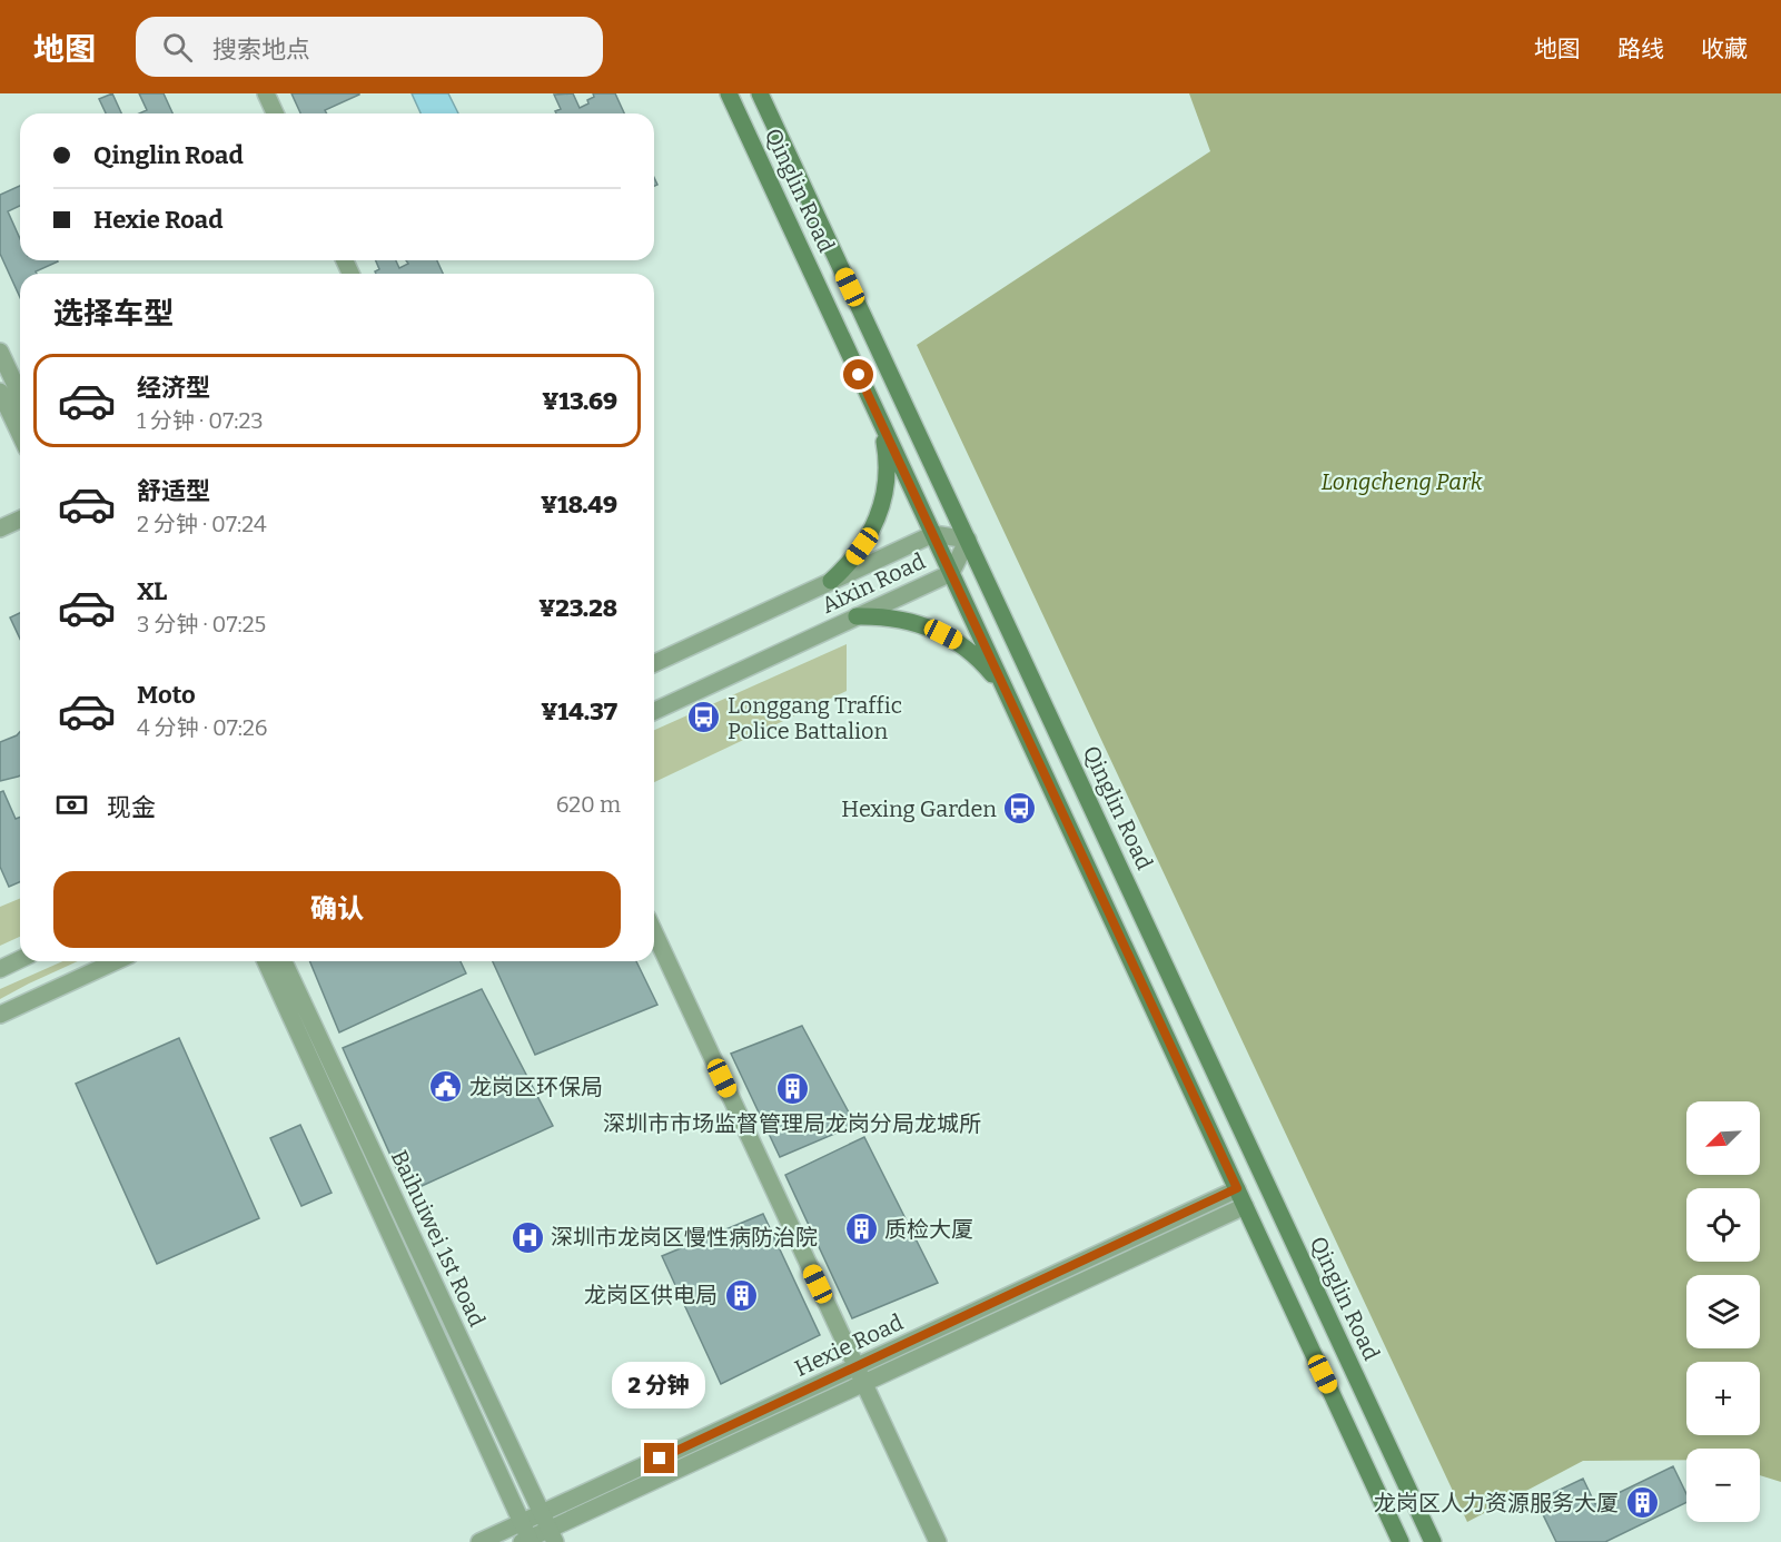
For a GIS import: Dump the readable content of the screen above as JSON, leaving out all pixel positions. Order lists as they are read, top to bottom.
{
  "streets": {
    "main road": ["Qinglin Road"],
    "street": ["Aixin Road", "Baihuiwei 1st Road", "Hexie Road"]
  },
  "crossings": [
    ["Qinglin Road", "Aixin Road"],
    ["Qinglin Road", "Hexie Road"],
    ["Baihuiwei 1st Road", "Hexie Road"]
  ],
  "parks": ["Longcheng Park"],
  "places": {
    "bus stop": ["Longgang Traffic Police Battalion", "Hexing Garden"],
    "public building": ["龙岗区环保局"],
    "building": [
      "深圳市市场监督管理局龙岗分局龙城所",
      "质检大厦",
      "龙岗区供电局",
      "龙岗区人力资源服务大厦"
    ],
    "hospital": ["深圳市龙岗区慢性病防治院"]
  },
  "north": "bottom left",
  "page": {
    "header": "地图",
    "search": "搜索地点",
    "nav": ["地图", "路线", "收藏"],
    "banner": ["Qinglin Road", "Hexie Road"],
    "heading": "选择车型",
    "list": [
      {
        "name": "经济型",
        "note": "1 分钟 · 07:23",
        "value": "¥13.69"
      },
      {
        "name": "舒适型",
        "note": "2 分钟 · 07:24",
        "value": "¥18.49"
      },
      {
        "name": "XL",
        "note": "3 分钟 · 07:25",
        "value": "¥23.28"
      },
      {
        "name": "Moto",
        "note": "4 分钟 · 07:26",
        "value": "¥14.37"
      }
    ],
    "pay": ["现金", "620 m"],
    "buttons": "确认",
    "map_buttons": ["+", "−"],
    "bubble": "2 分钟"
  }
}
